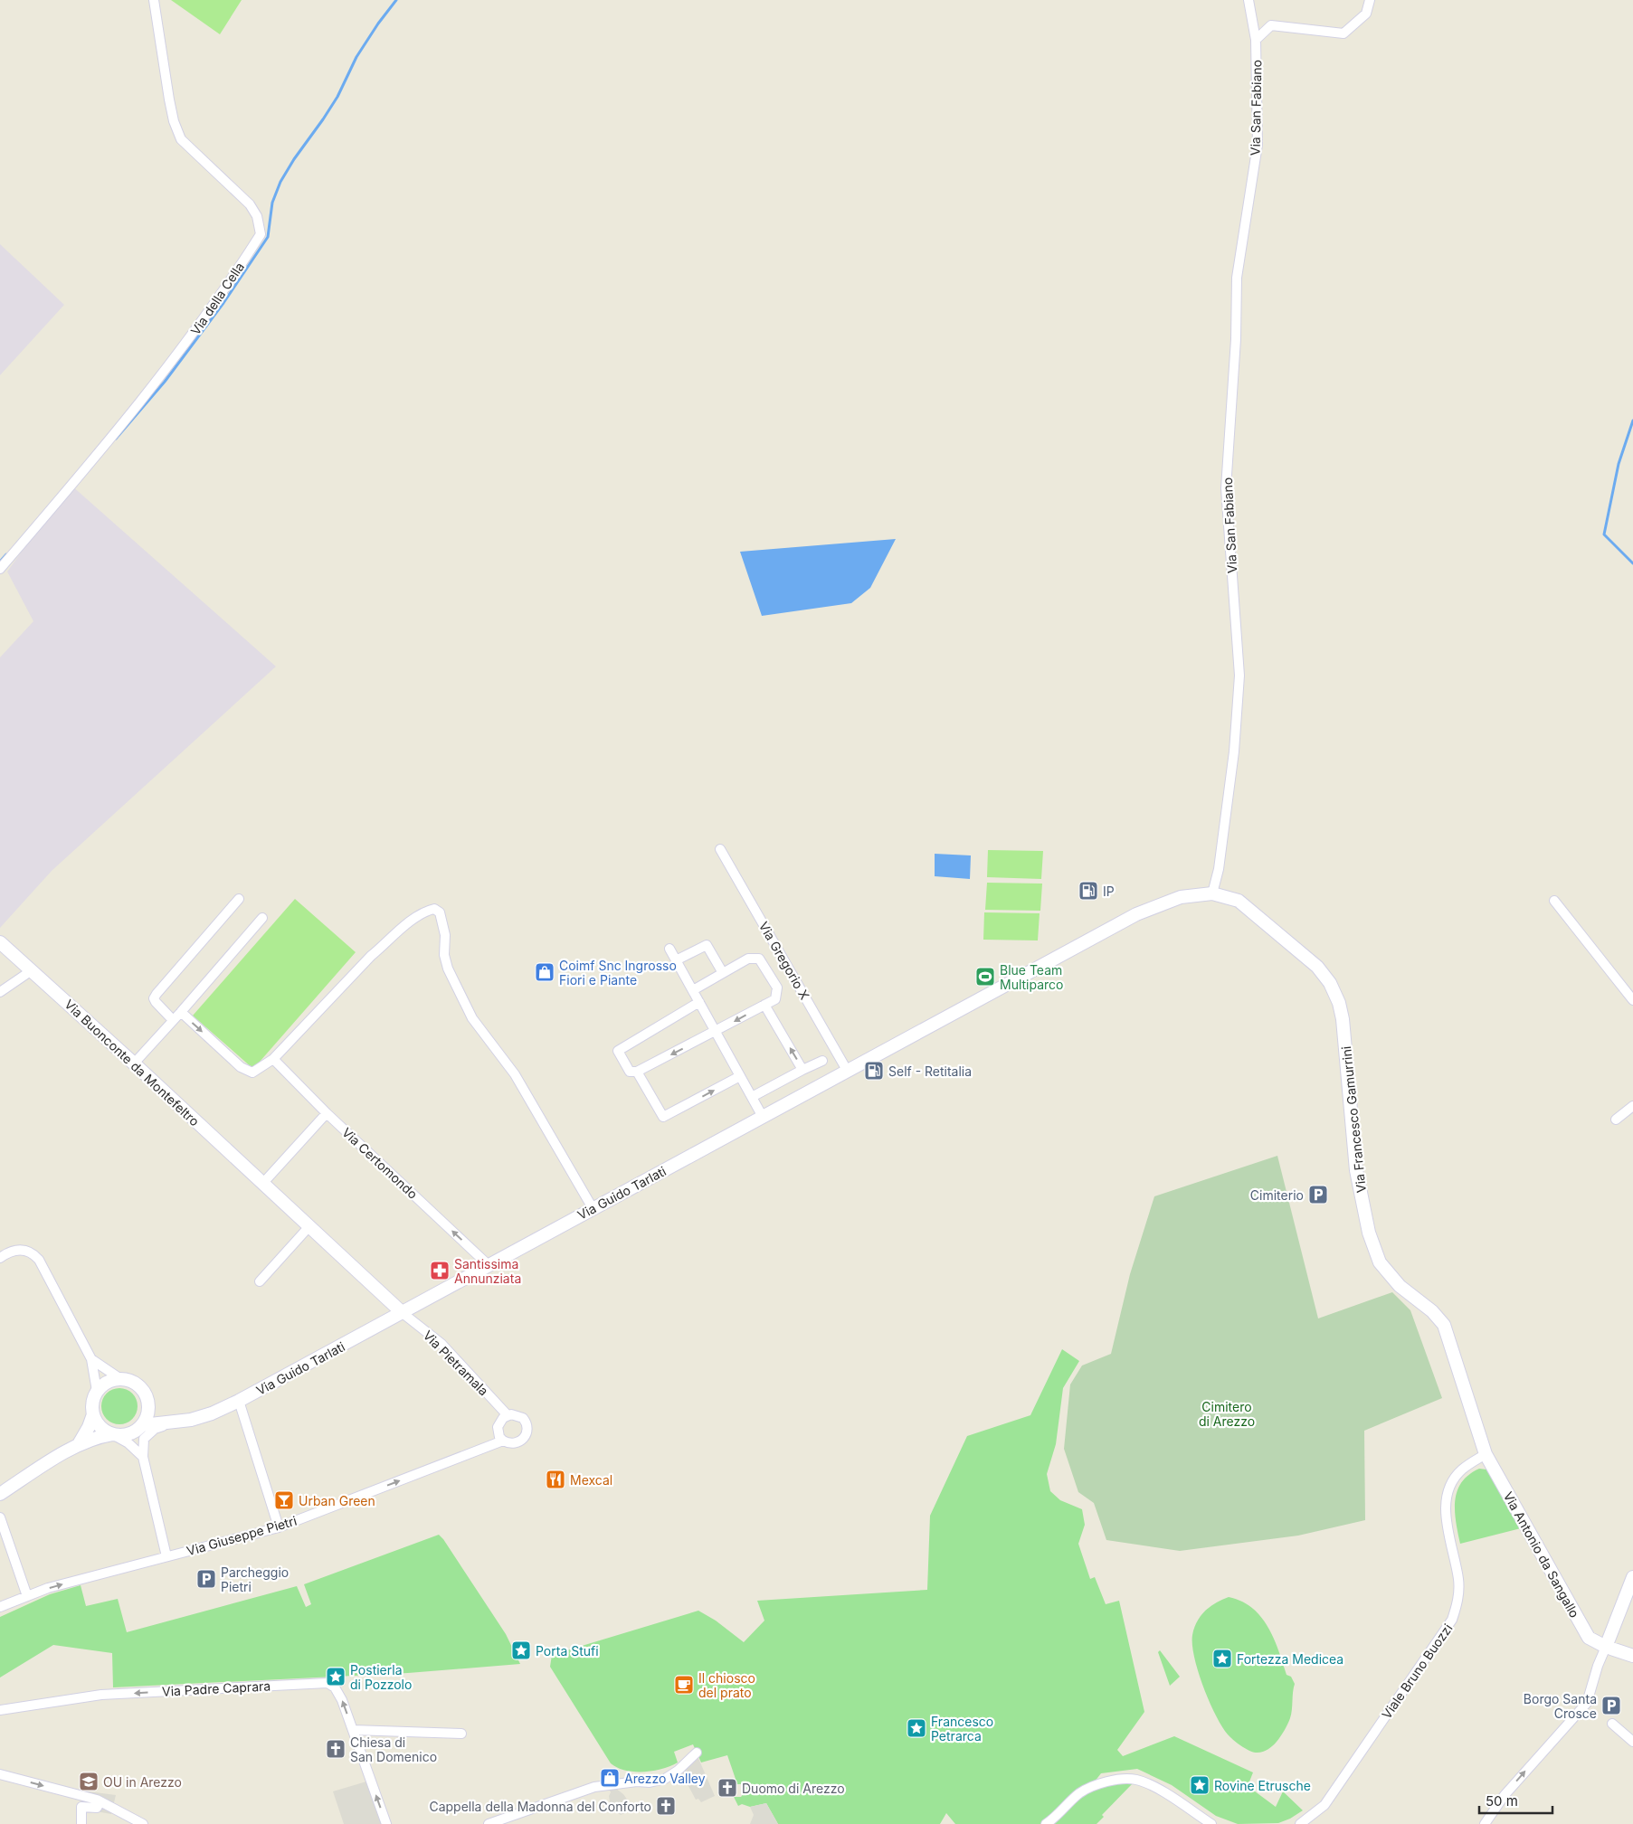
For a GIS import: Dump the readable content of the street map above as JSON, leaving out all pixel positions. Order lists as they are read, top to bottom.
{
  "streets": {
    "main road": [
      "Via Buonconte da Montefeltro",
      "Via Francesco Gamurrini",
      "Via Guido Tarlati",
      "Via Antonio da Sangallo"
    ],
    "street": [
      "Via San Fabiano",
      "Via della Cella",
      "Via Gregorio X",
      "Via Certomondo",
      "Via Pietramala",
      "Via Giuseppe Pietri",
      "Viale Bruno Buozzi",
      "Via Padre Caprara"
    ]
  },
  "crossings": [
    ["Via San Fabiano", "Via Francesco Gamurrini"],
    ["Via Gregorio X", "Via Guido Tarlati"],
    ["Via Buonconte da Montefeltro", "Via Guido Tarlati"],
    ["Via Buonconte da Montefeltro", "Via Pietramala"],
    ["Via Francesco Gamurrini", "Via Antonio da Sangallo"],
    ["Via Francesco Gamurrini", "Viale Bruno Buozzi"],
    ["Via Certomondo", "Via Guido Tarlati"],
    ["Via Guido Tarlati", "Via Pietramala"],
    ["Via Pietramala", "Via Giuseppe Pietri"],
    ["Via Antonio da Sangallo", "Viale Bruno Buozzi"]
  ],
  "one_way": ["Via Certomondo", "Via Giuseppe Pietri", "Via Padre Caprara"],
  "parks": ["Cimitero di Arezzo"],
  "places": {
    "fuel station": ["IP", "Self - Retitalia"],
    "shop": ["Coimf Snc Ingrosso Fiori e Piante", "Arezzo Valley"],
    "sports": ["Blue Team Multiparco"],
    "parking": ["Cimiterio", "Parcheggio Pietri", "Borgo Santa Crosce"],
    "pharmacy": ["Santissima Annunziata"],
    "restaurant": ["Mexcal"],
    "bar": ["Urban Green"],
    "place": [
      "Porta Stufi",
      "Fortezza Medicea",
      "Postierla di Pozzolo",
      "Francesco Petrarca",
      "Rovine Etrusche"
    ],
    "cafe": ["Il chiosco del prato"],
    "church": ["Chiesa di San Domenico", "Duomo di Arezzo", "Cappella della Madonna del Conforto"],
    "school or university": ["OU in Arezzo"]
  },
  "scale_bar": "50 m"
}
